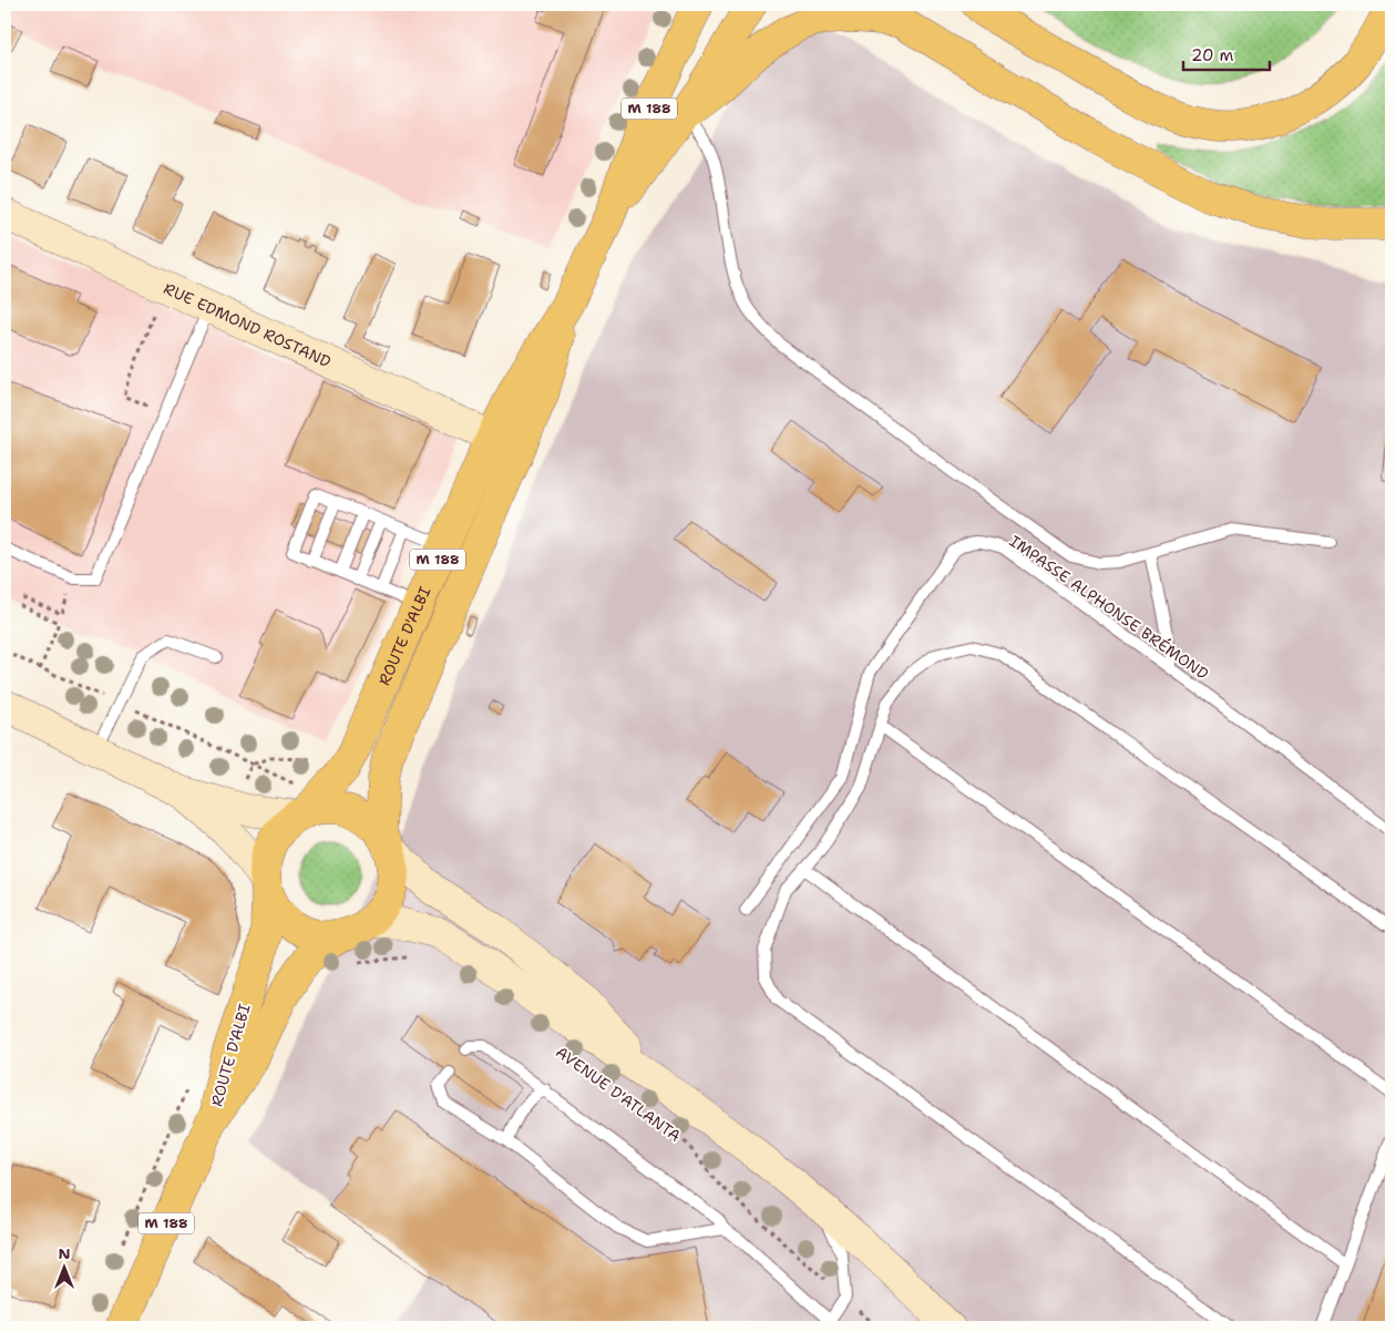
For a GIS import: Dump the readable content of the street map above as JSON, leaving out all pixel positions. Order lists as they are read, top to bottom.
{
  "streets": {
    "main road": [
      "M 188",
      "RUE EDMOND ROSTAND",
      "ROUTE D'ALBI",
      "AVENUE D'ATLANTA"
    ],
    "lane": ["IMPASSE ALPHONSE BRÉMOND"]
  },
  "crossings": [
    ["RUE EDMOND ROSTAND", "ROUTE D'ALBI"],
    ["ROUTE D'ALBI", "AVENUE D'ATLANTA"]
  ],
  "scale_bar": "20 m",
  "north": "top"
}
